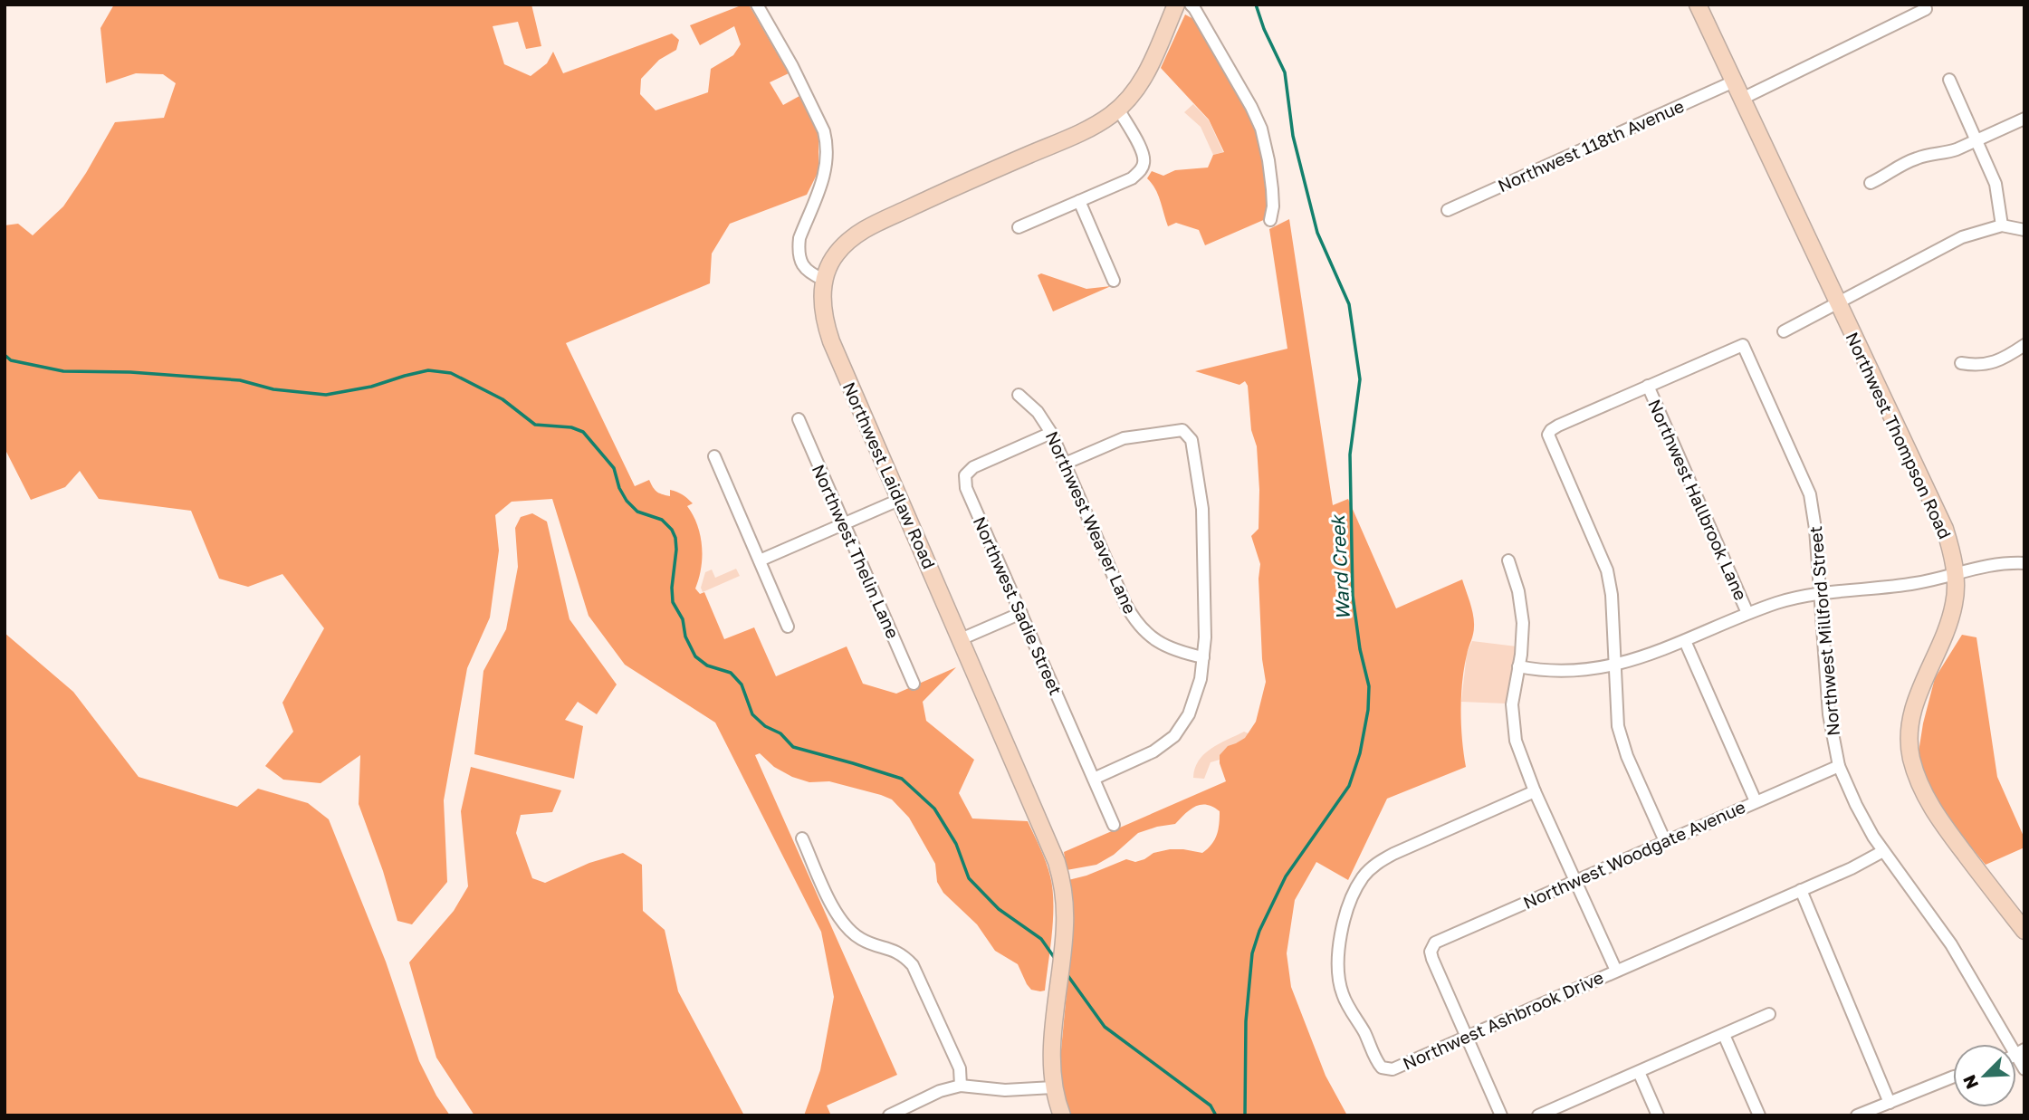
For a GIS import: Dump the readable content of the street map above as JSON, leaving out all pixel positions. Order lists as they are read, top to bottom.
{
  "streets": {
    "street": [
      "Northwest 118th Avenue",
      "Northwest Thompson Road",
      "Northwest Laidlaw Road",
      "Northwest Hallbrook Lane",
      "Northwest Weaver Lane",
      "Northwest Thelin Lane",
      "Northwest Sadie Street",
      "Northwest Millford Street",
      "Northwest Woodgate Avenue",
      "Northwest Ashbrook Drive"
    ]
  },
  "crossings": [
    ["Northwest 118th Avenue", "Northwest Thompson Road"],
    ["Northwest Hallbrook Lane", "Northwest Millford Street"],
    ["Northwest Weaver Lane", "Northwest Sadie Street"],
    ["Northwest Millford Street", "Northwest Woodgate Avenue"],
    ["Northwest Millford Street", "Northwest Ashbrook Drive"],
    ["Northwest Woodgate Avenue", "Northwest Ashbrook Drive"]
  ],
  "water": ["Ward Creek"],
  "north": "bottom left"
}
